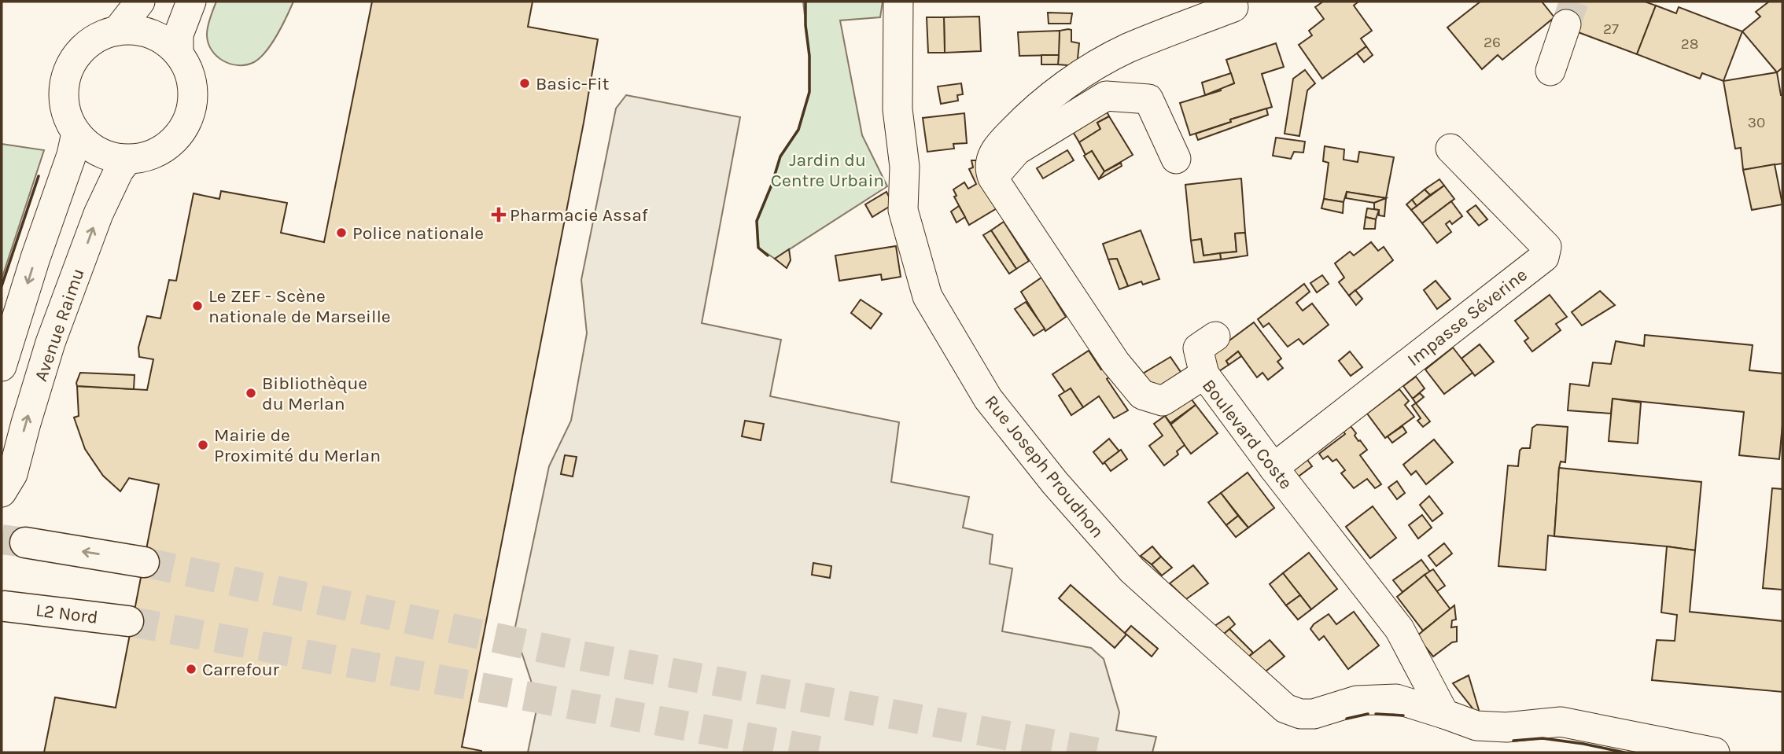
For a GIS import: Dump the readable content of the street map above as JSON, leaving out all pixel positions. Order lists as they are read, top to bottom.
{
  "streets": {
    "highway": ["L2 Nord"],
    "street": [
      "Impasse Séverine",
      "Avenue Raimu",
      "Boulevard Coste",
      "Rue Joseph Proudhon"
    ]
  },
  "crossings": [
    ["Impasse Séverine", "Boulevard Coste"],
    ["Boulevard Coste", "Rue Joseph Proudhon"]
  ],
  "parks": ["Jardin du Centre Urbain"],
  "places": {
    "other": [
      "Basic-Fit",
      "Police nationale",
      "Le ZEF - Scène nationale de Marseille",
      "Bibliothèque du Merlan",
      "Mairie de Proximité du Merlan",
      "Carrefour"
    ],
    "health": ["Pharmacie Assaf"]
  },
  "house_numbers": [
    "27",
    "26",
    "28",
    "30"
  ]
}
